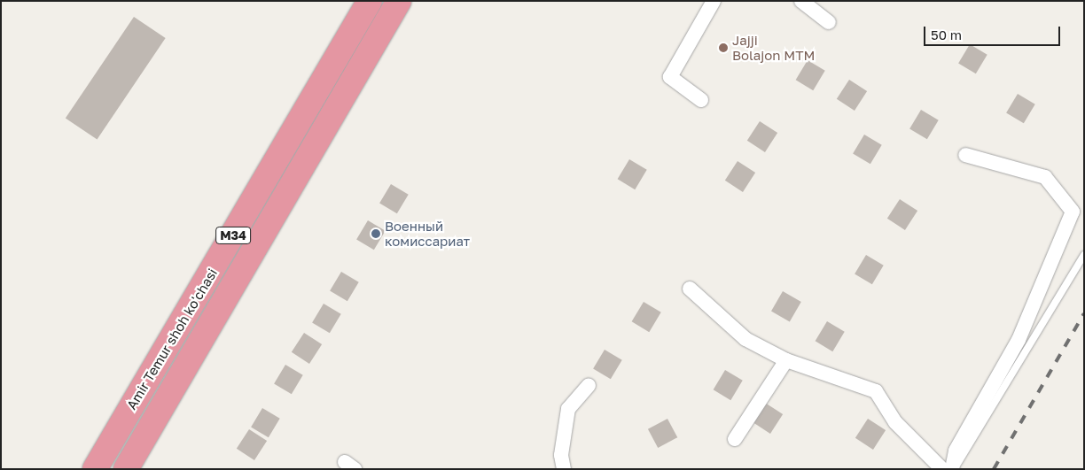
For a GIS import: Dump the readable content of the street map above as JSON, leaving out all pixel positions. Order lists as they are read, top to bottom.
{
  "streets": {
    "highway": ["M34", "Amir Temur shoh ko'chasi"]
  },
  "places": ["Jajji Bolajon MTM", "Военный комиссариат"],
  "scale_bar": "50 m"
}
